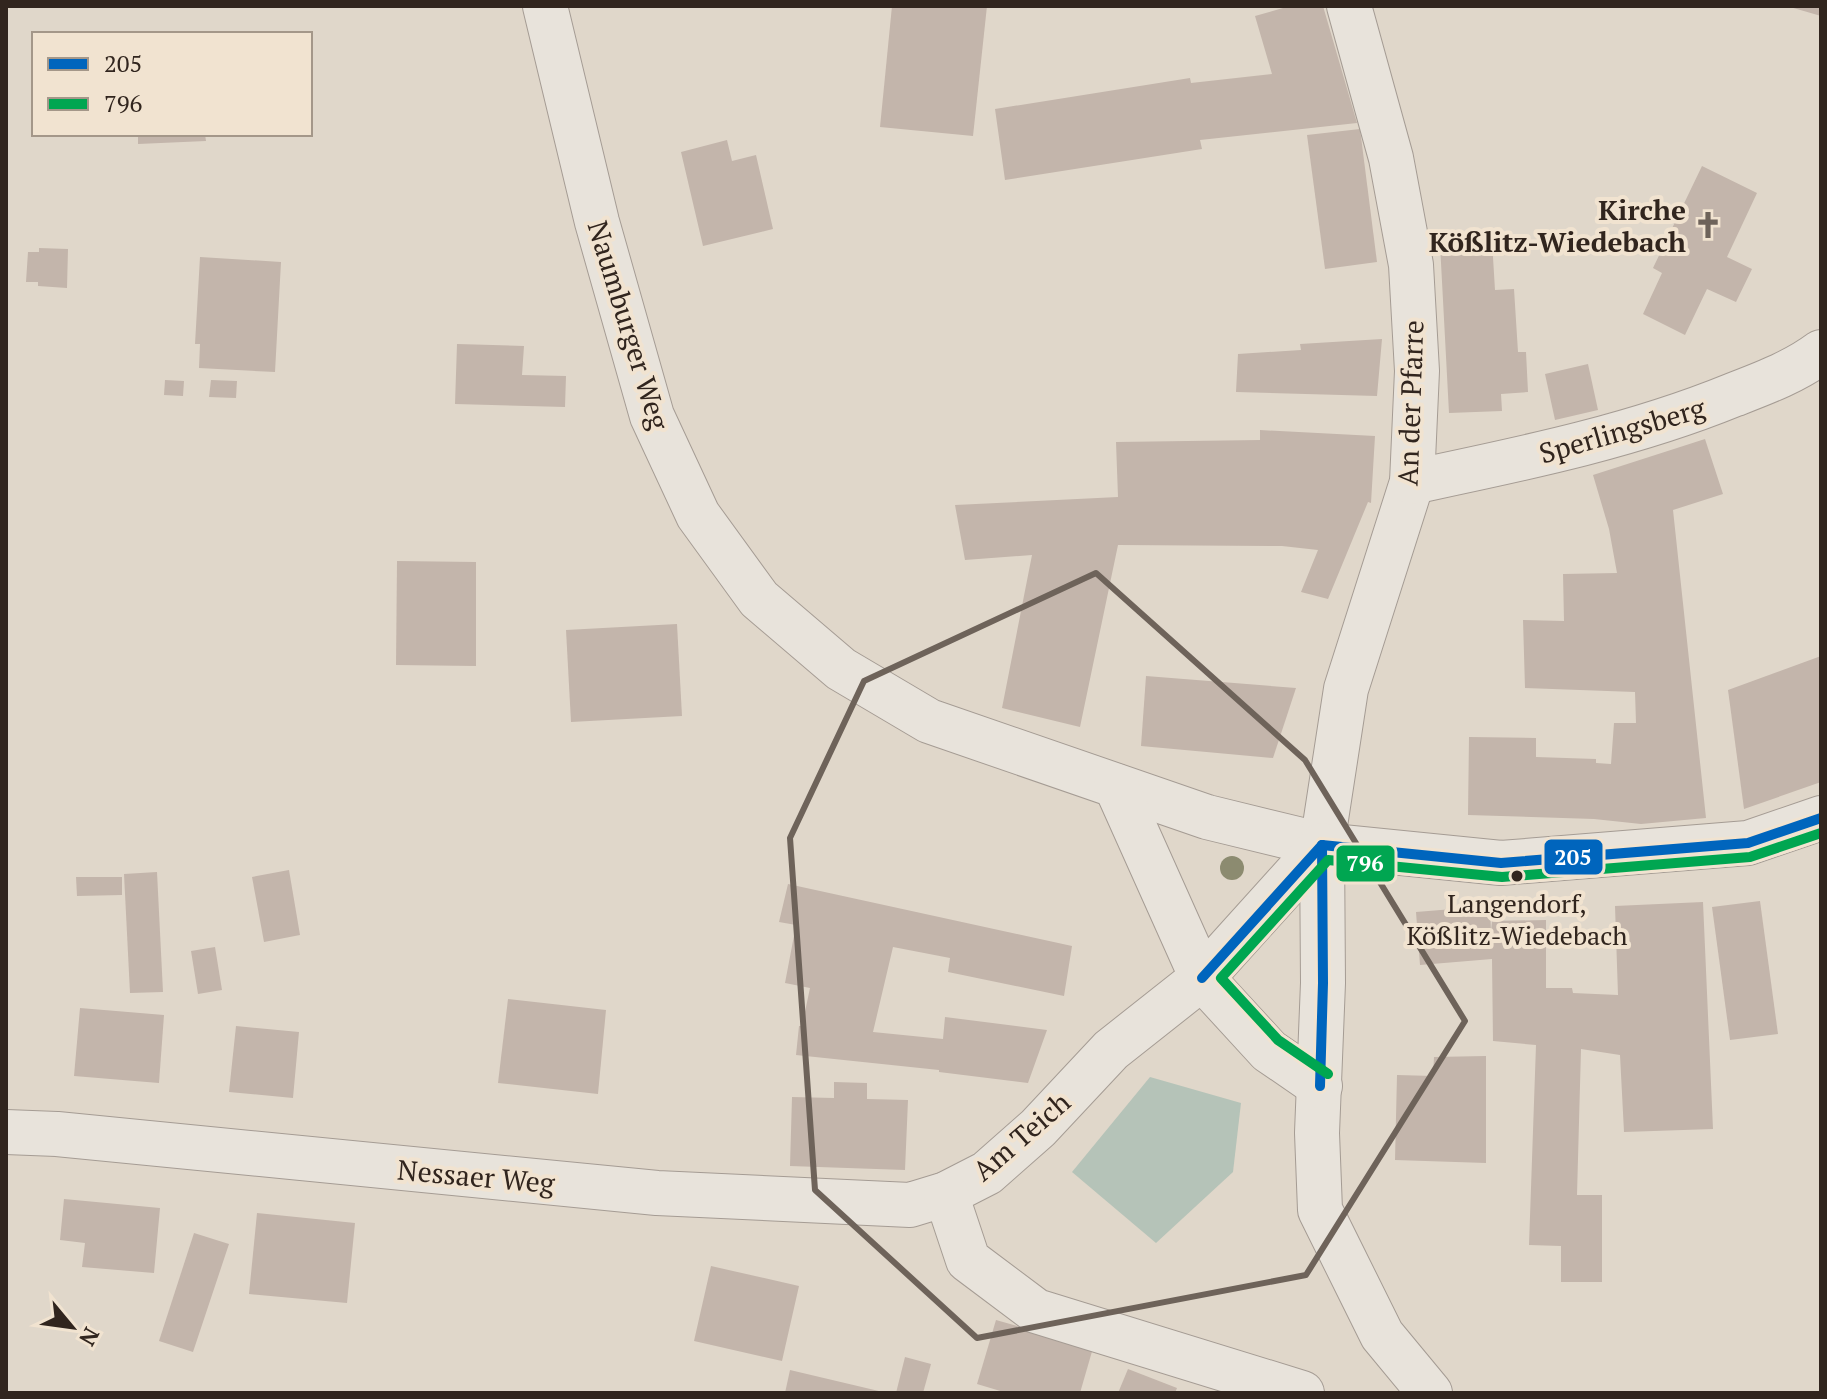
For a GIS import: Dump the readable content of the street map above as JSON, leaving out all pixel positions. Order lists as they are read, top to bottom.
{
  "streets": {
    "street": [
      "Naumburger Weg",
      "An der Pfarre",
      "Sperlingsberg",
      "Am Teich",
      "Nessaer Weg"
    ]
  },
  "crossings": [
    ["Naumburger Weg", "An der Pfarre"],
    ["Naumburger Weg", "Am Teich"],
    ["An der Pfarre", "Sperlingsberg"],
    ["An der Pfarre", "Am Teich"],
    ["Am Teich", "Nessaer Weg"]
  ],
  "places": {
    "church": ["Kirche Kößlitz-Wiedebach"],
    "other": ["Langendorf, Kößlitz-Wiedebach"]
  },
  "lines": ["transit line 205", "transit line 796"],
  "legend": ["205", "796"],
  "north": "bottom right"
}
